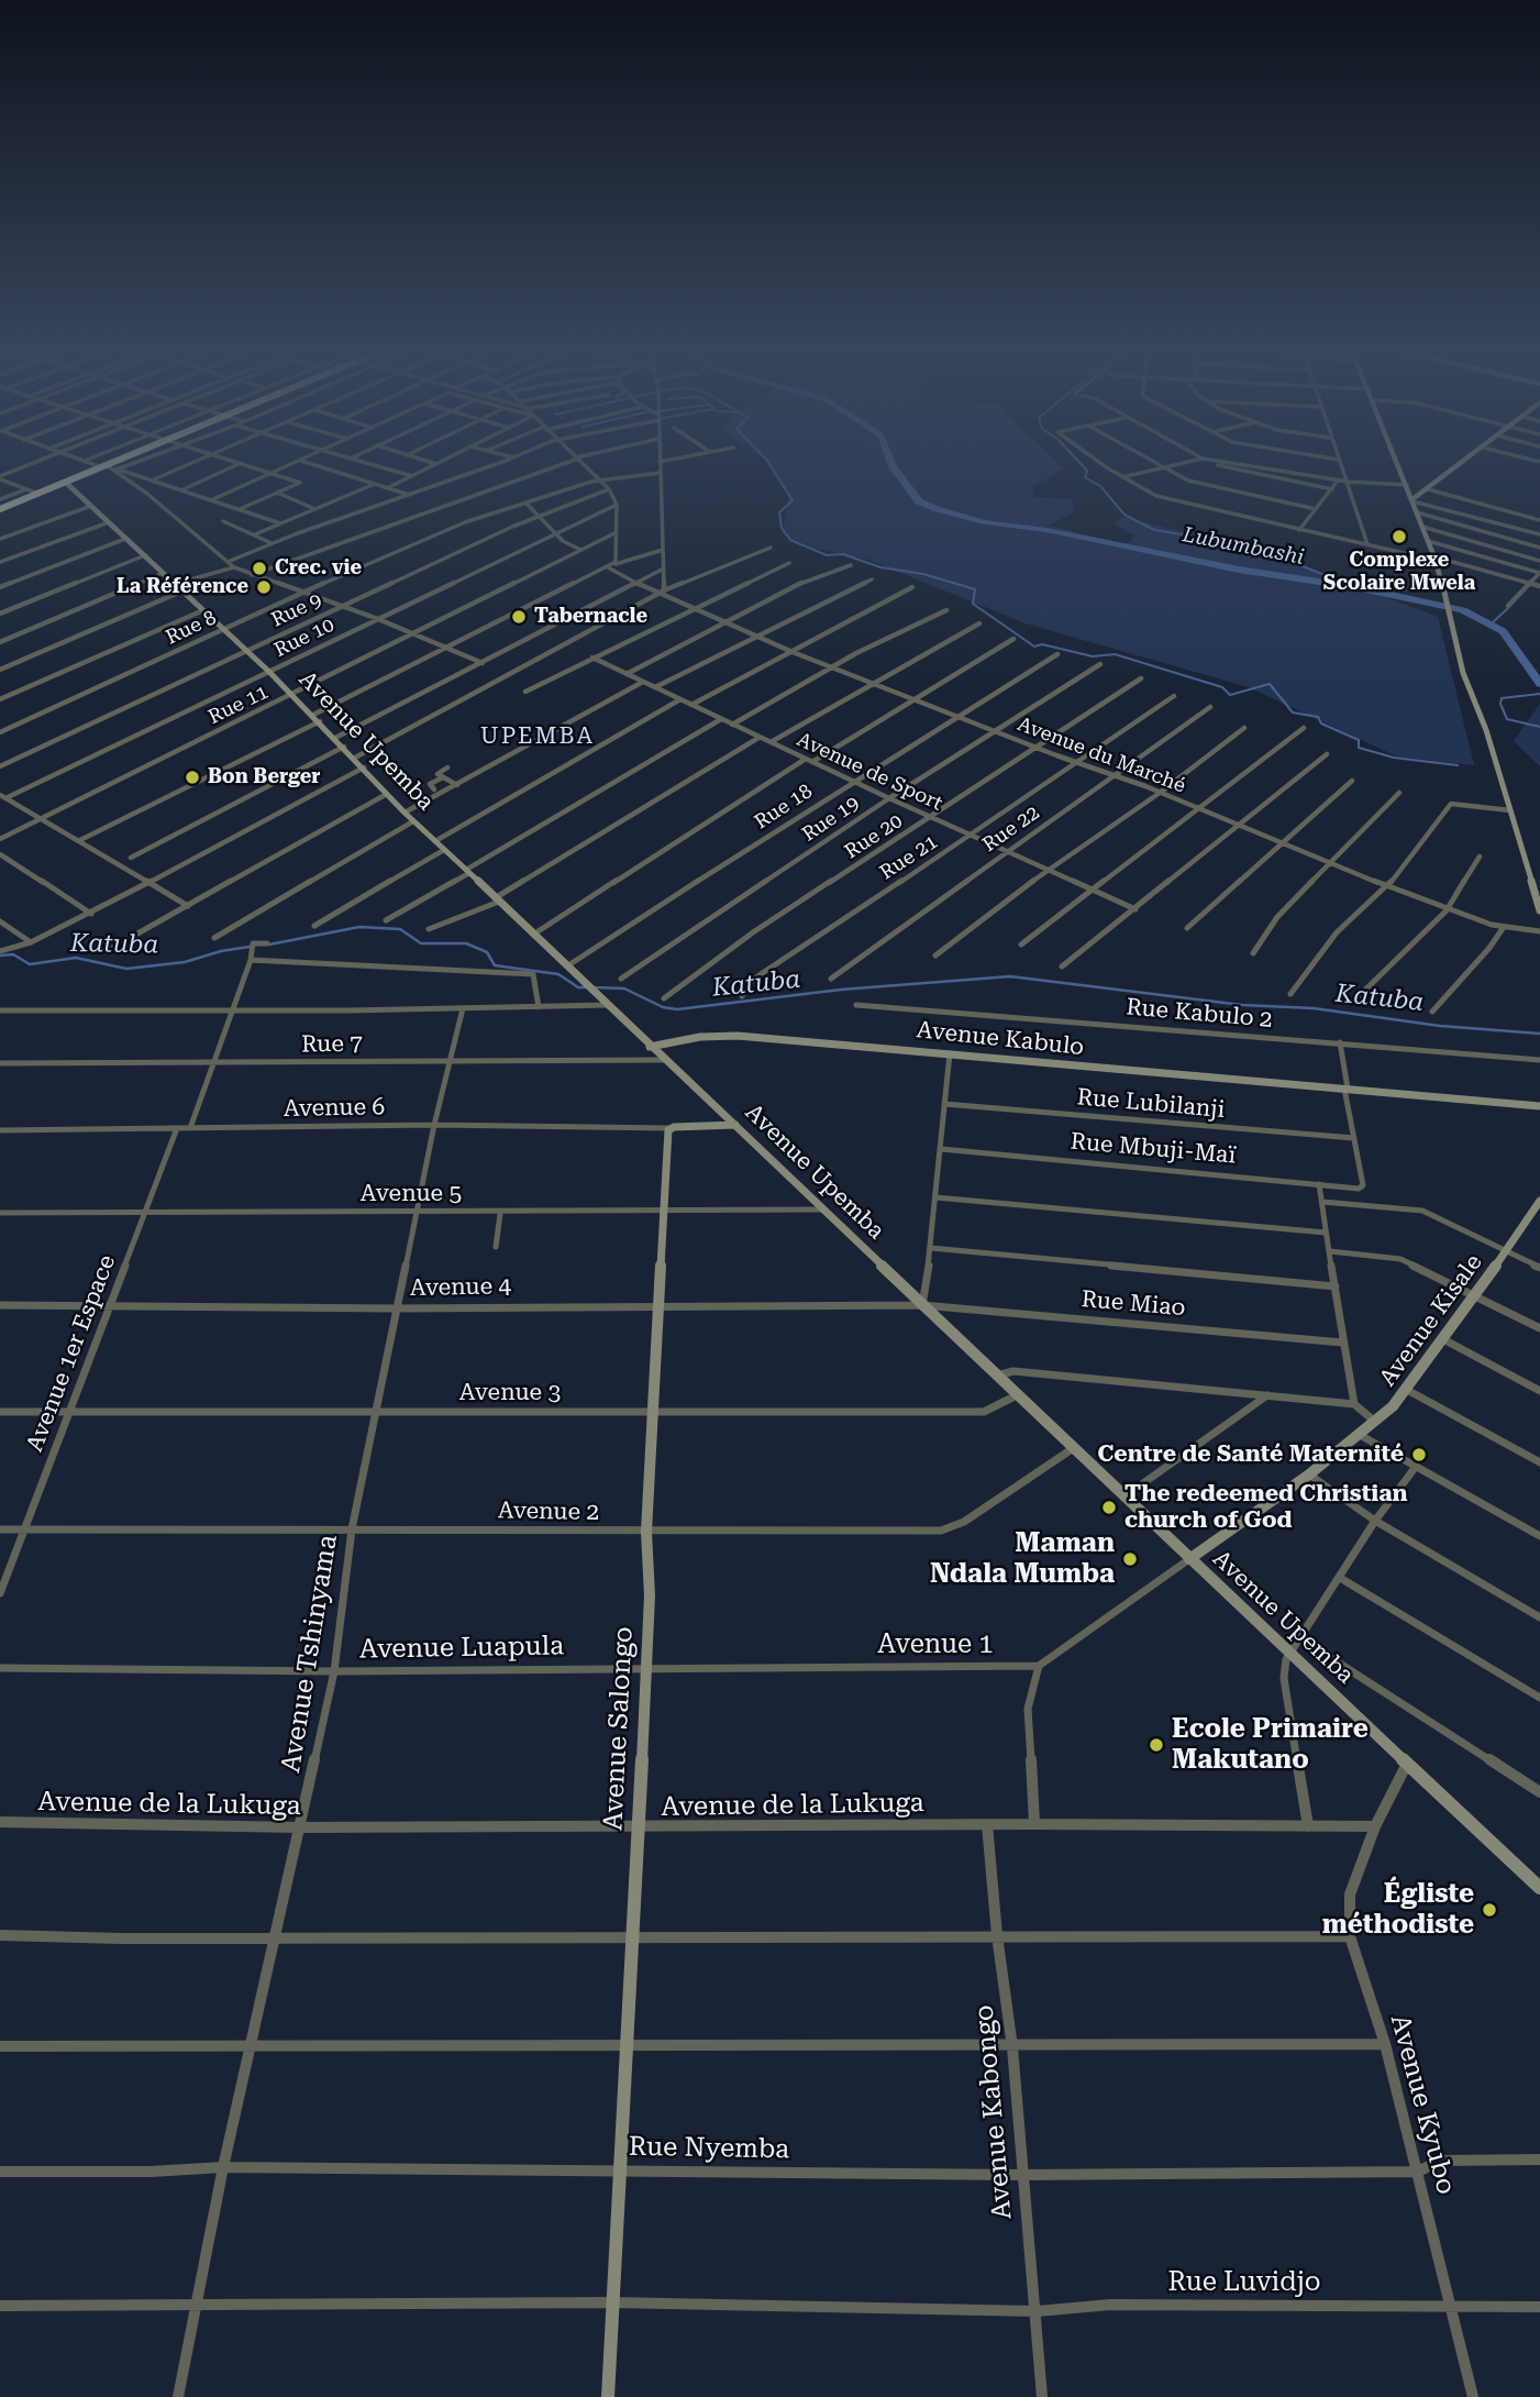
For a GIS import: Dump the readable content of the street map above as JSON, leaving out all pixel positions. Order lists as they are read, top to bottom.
{
  "streets": {
    "street": [
      "Rue 9",
      "Rue 8",
      "Rue 10",
      "Rue 11",
      "Avenue Upemba",
      "Avenue du Marché",
      "Avenue de Sport",
      "Rue 18",
      "Rue 19",
      "Rue 22",
      "Rue 20",
      "Rue 21",
      "Rue Kabulo 2",
      "Avenue Kabulo",
      "Rue 7",
      "Rue Lubilanji",
      "Avenue 6",
      "Rue Mbuji-Maï",
      "Avenue 5",
      "Avenue 4",
      "Rue Miao",
      "Avenue Kisale",
      "Avenue 1er Espace",
      "Avenue 3",
      "Avenue 2",
      "Avenue 1",
      "Avenue Luapula",
      "Avenue Tshinyama",
      "Avenue Salongo",
      "Avenue de la Lukuga",
      "Avenue Kyubo",
      "Avenue Kabongo",
      "Rue Nyemba",
      "Rue Luvidjo"
    ]
  },
  "crossings": [
    ["Rue 9", "Avenue Upemba"],
    ["Rue 8", "Avenue Upemba"],
    ["Rue 10", "Avenue Upemba"],
    ["Rue 11", "Avenue Upemba"],
    ["Avenue Upemba", "Rue 18"],
    ["Avenue Upemba", "Avenue Kabulo"],
    ["Avenue Upemba", "Rue 7"],
    ["Avenue Upemba", "Avenue 5"],
    ["Avenue Upemba", "Avenue 4"],
    ["Avenue Upemba", "Rue Miao"],
    ["Avenue Upemba", "Avenue Kisale"],
    ["Avenue Upemba", "Avenue 3"],
    ["Avenue Upemba", "Avenue 2"],
    ["Avenue du Marché", "Rue 18"],
    ["Avenue du Marché", "Rue 19"],
    ["Avenue du Marché", "Rue 22"],
    ["Avenue du Marché", "Rue 20"],
    ["Avenue du Marché", "Rue 21"],
    ["Avenue de Sport", "Rue 18"],
    ["Avenue de Sport", "Rue 19"],
    ["Avenue de Sport", "Rue 22"],
    ["Avenue de Sport", "Rue 20"],
    ["Avenue de Sport", "Rue 21"],
    ["Rue 7", "Avenue Tshinyama"],
    ["Rue Lubilanji", "Rue Mbuji-Maï"],
    ["Avenue 6", "Avenue 1er Espace"],
    ["Avenue 6", "Avenue Tshinyama"],
    ["Avenue 6", "Avenue Salongo"],
    ["Avenue 5", "Avenue 1er Espace"],
    ["Avenue 5", "Avenue Tshinyama"],
    ["Avenue 5", "Avenue Salongo"],
    ["Avenue 4", "Rue Miao"],
    ["Avenue 4", "Avenue 1er Espace"],
    ["Avenue 4", "Avenue Tshinyama"],
    ["Avenue 4", "Avenue Salongo"],
    ["Avenue 1er Espace", "Avenue 3"],
    ["Avenue 1er Espace", "Avenue 2"],
    ["Avenue 3", "Avenue Tshinyama"],
    ["Avenue 3", "Avenue Salongo"],
    ["Avenue 2", "Avenue Tshinyama"],
    ["Avenue 2", "Avenue Salongo"],
    ["Avenue 1", "Avenue Luapula"],
    ["Avenue 1", "Avenue Salongo"],
    ["Avenue Luapula", "Avenue Tshinyama"],
    ["Avenue Luapula", "Avenue Salongo"],
    ["Avenue Tshinyama", "Avenue de la Lukuga"],
    ["Avenue Tshinyama", "Rue Nyemba"],
    ["Avenue Tshinyama", "Rue Luvidjo"],
    ["Avenue Salongo", "Avenue de la Lukuga"],
    ["Avenue Salongo", "Rue Nyemba"],
    ["Avenue Salongo", "Rue Luvidjo"],
    ["Avenue de la Lukuga", "Avenue Kyubo"],
    ["Avenue de la Lukuga", "Avenue Kabongo"],
    ["Avenue Kyubo", "Rue Nyemba"],
    ["Avenue Kyubo", "Rue Luvidjo"],
    ["Avenue Kabongo", "Rue Nyemba"],
    ["Avenue Kabongo", "Rue Luvidjo"]
  ],
  "districts": ["UPEMBA"],
  "water": ["Lubumbashi", "Katuba"],
  "places": [
    "Complexe Scolaire Mwela",
    "Crec. vie",
    "La Référence",
    "Tabernacle",
    "Bon Berger",
    "Centre de Santé Maternité",
    "The redeemed Christian church of God",
    "Maman Ndala Mumba",
    "Ecole Primaire Makutano",
    "Égliste méthodiste"
  ]
}
